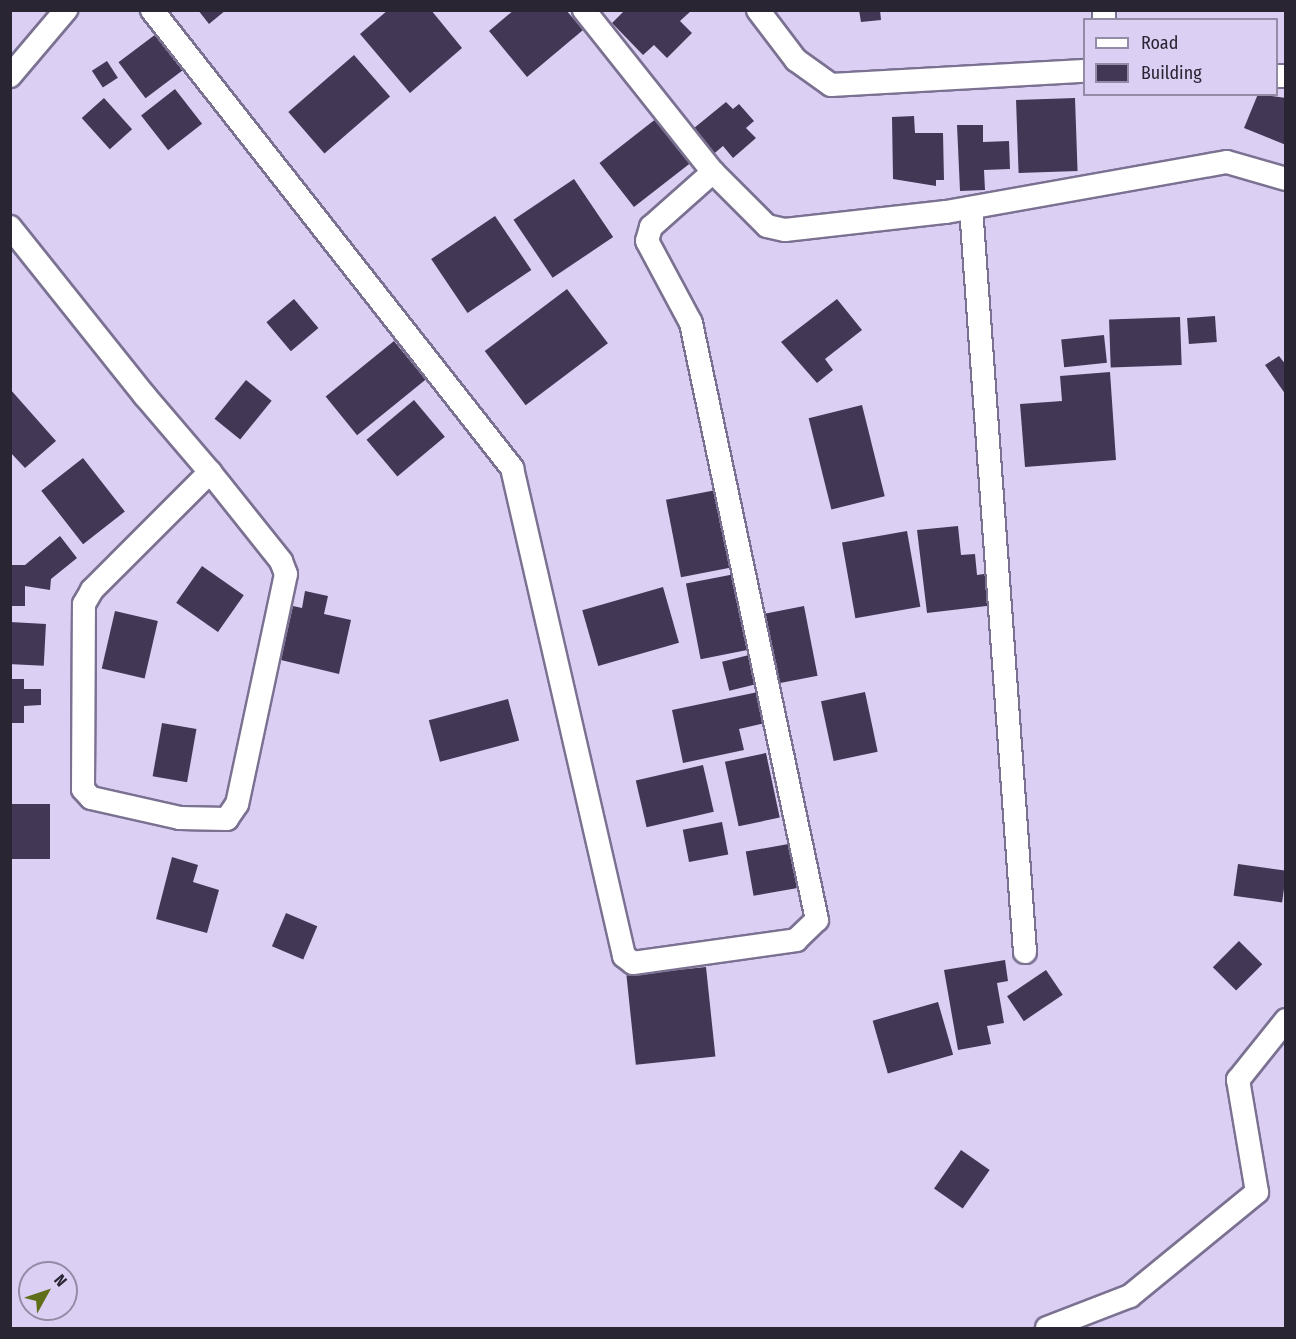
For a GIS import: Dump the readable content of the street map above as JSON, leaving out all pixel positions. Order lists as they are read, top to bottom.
{
  "legend": ["Road", "Building"],
  "north": "top right"
}
